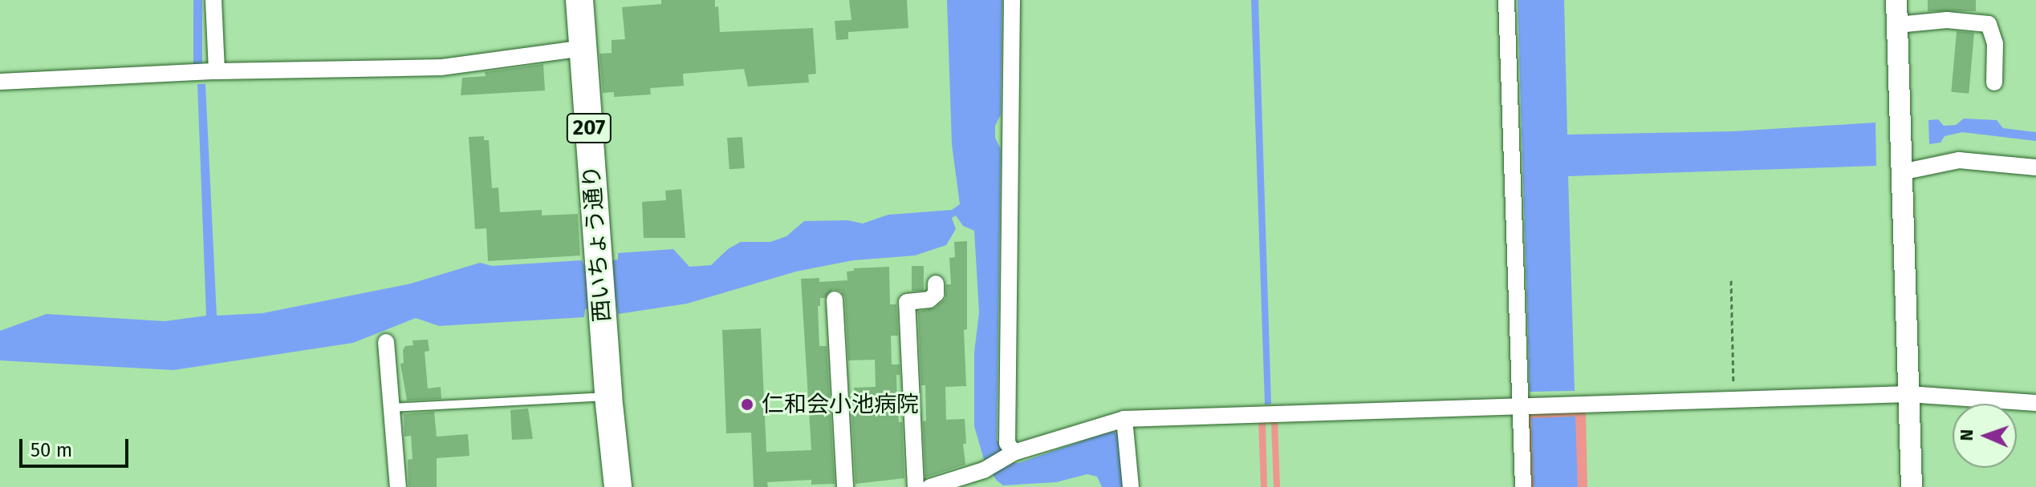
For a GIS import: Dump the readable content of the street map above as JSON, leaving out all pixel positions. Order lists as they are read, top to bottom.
{
  "streets": {
    "highway": ["207", "西いちょう通り"]
  },
  "places": ["仁和会小池病院"],
  "scale_bar": "50 m",
  "north": "left"
}
